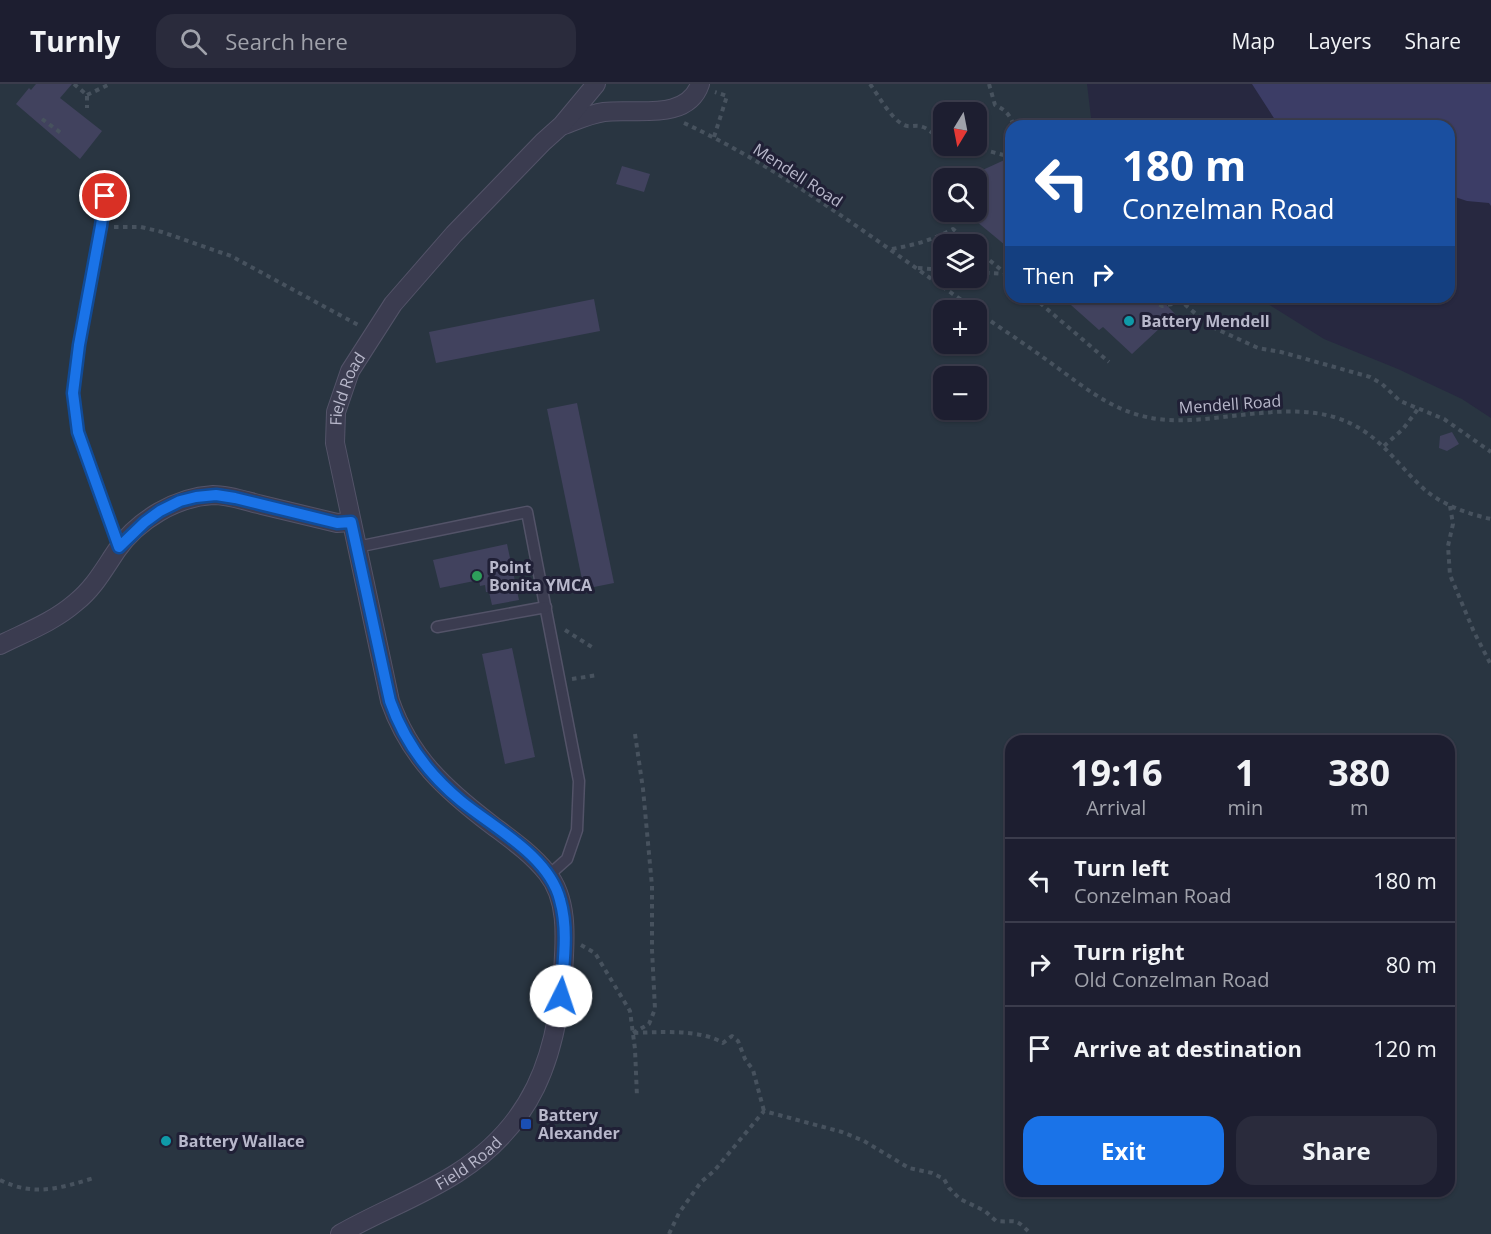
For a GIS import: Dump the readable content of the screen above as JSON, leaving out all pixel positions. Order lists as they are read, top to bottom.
{
  "streets": {
    "street": ["Field Road"],
    "path": ["Mendell Road"]
  },
  "crossings": [
    ["Mendell Road", "Field Road"]
  ],
  "places": {
    "other": ["Battery Mendell", "Point Bonita YMCA", "Battery Wallace"],
    "transit": ["Battery Alexander"]
  },
  "north": "bottom",
  "page": {
    "header": "Turnly",
    "search": "Search here",
    "nav": ["Map", "Layers", "Share"],
    "map_buttons": ["+", "−"],
    "turn": ["180 m", "Conzelman Road"],
    "then": "Then",
    "eta": [
      "19:16",
      "Arrival",
      "1",
      "min",
      "380",
      "m"
    ],
    "list": [
      {
        "name": "Turn left",
        "note": "Conzelman Road",
        "value": "180 m"
      },
      {
        "name": "Turn right",
        "note": "Old Conzelman Road",
        "value": "80 m"
      },
      {
        "name": "Arrive at destination",
        "value": "120 m"
      }
    ],
    "buttons": ["Exit", "Share"]
  }
}
